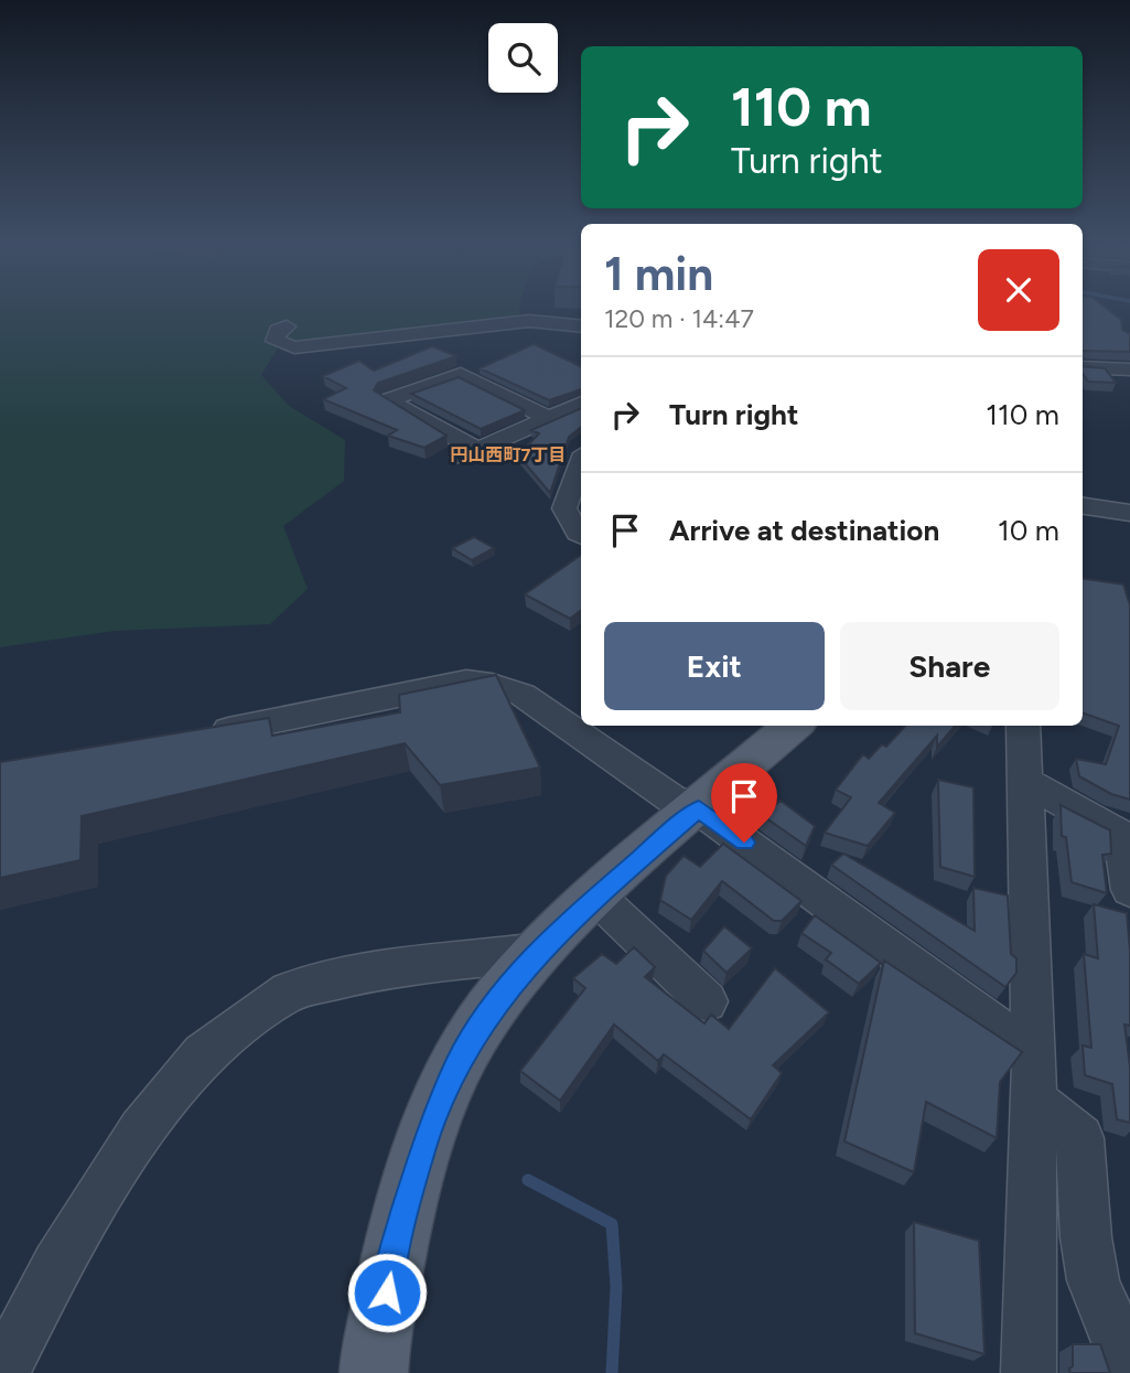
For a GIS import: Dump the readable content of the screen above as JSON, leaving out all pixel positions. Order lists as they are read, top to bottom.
{
  "districts": ["円山西町7丁目"],
  "page": {
    "turn": ["110 m", "Turn right"],
    "heading": ["1 min", "120 m · 14:47"],
    "list": [
      {
        "name": "Turn right",
        "value": "110 m"
      },
      {
        "name": "Arrive at destination",
        "value": "10 m"
      }
    ],
    "buttons": ["Exit", "Share"]
  }
}
